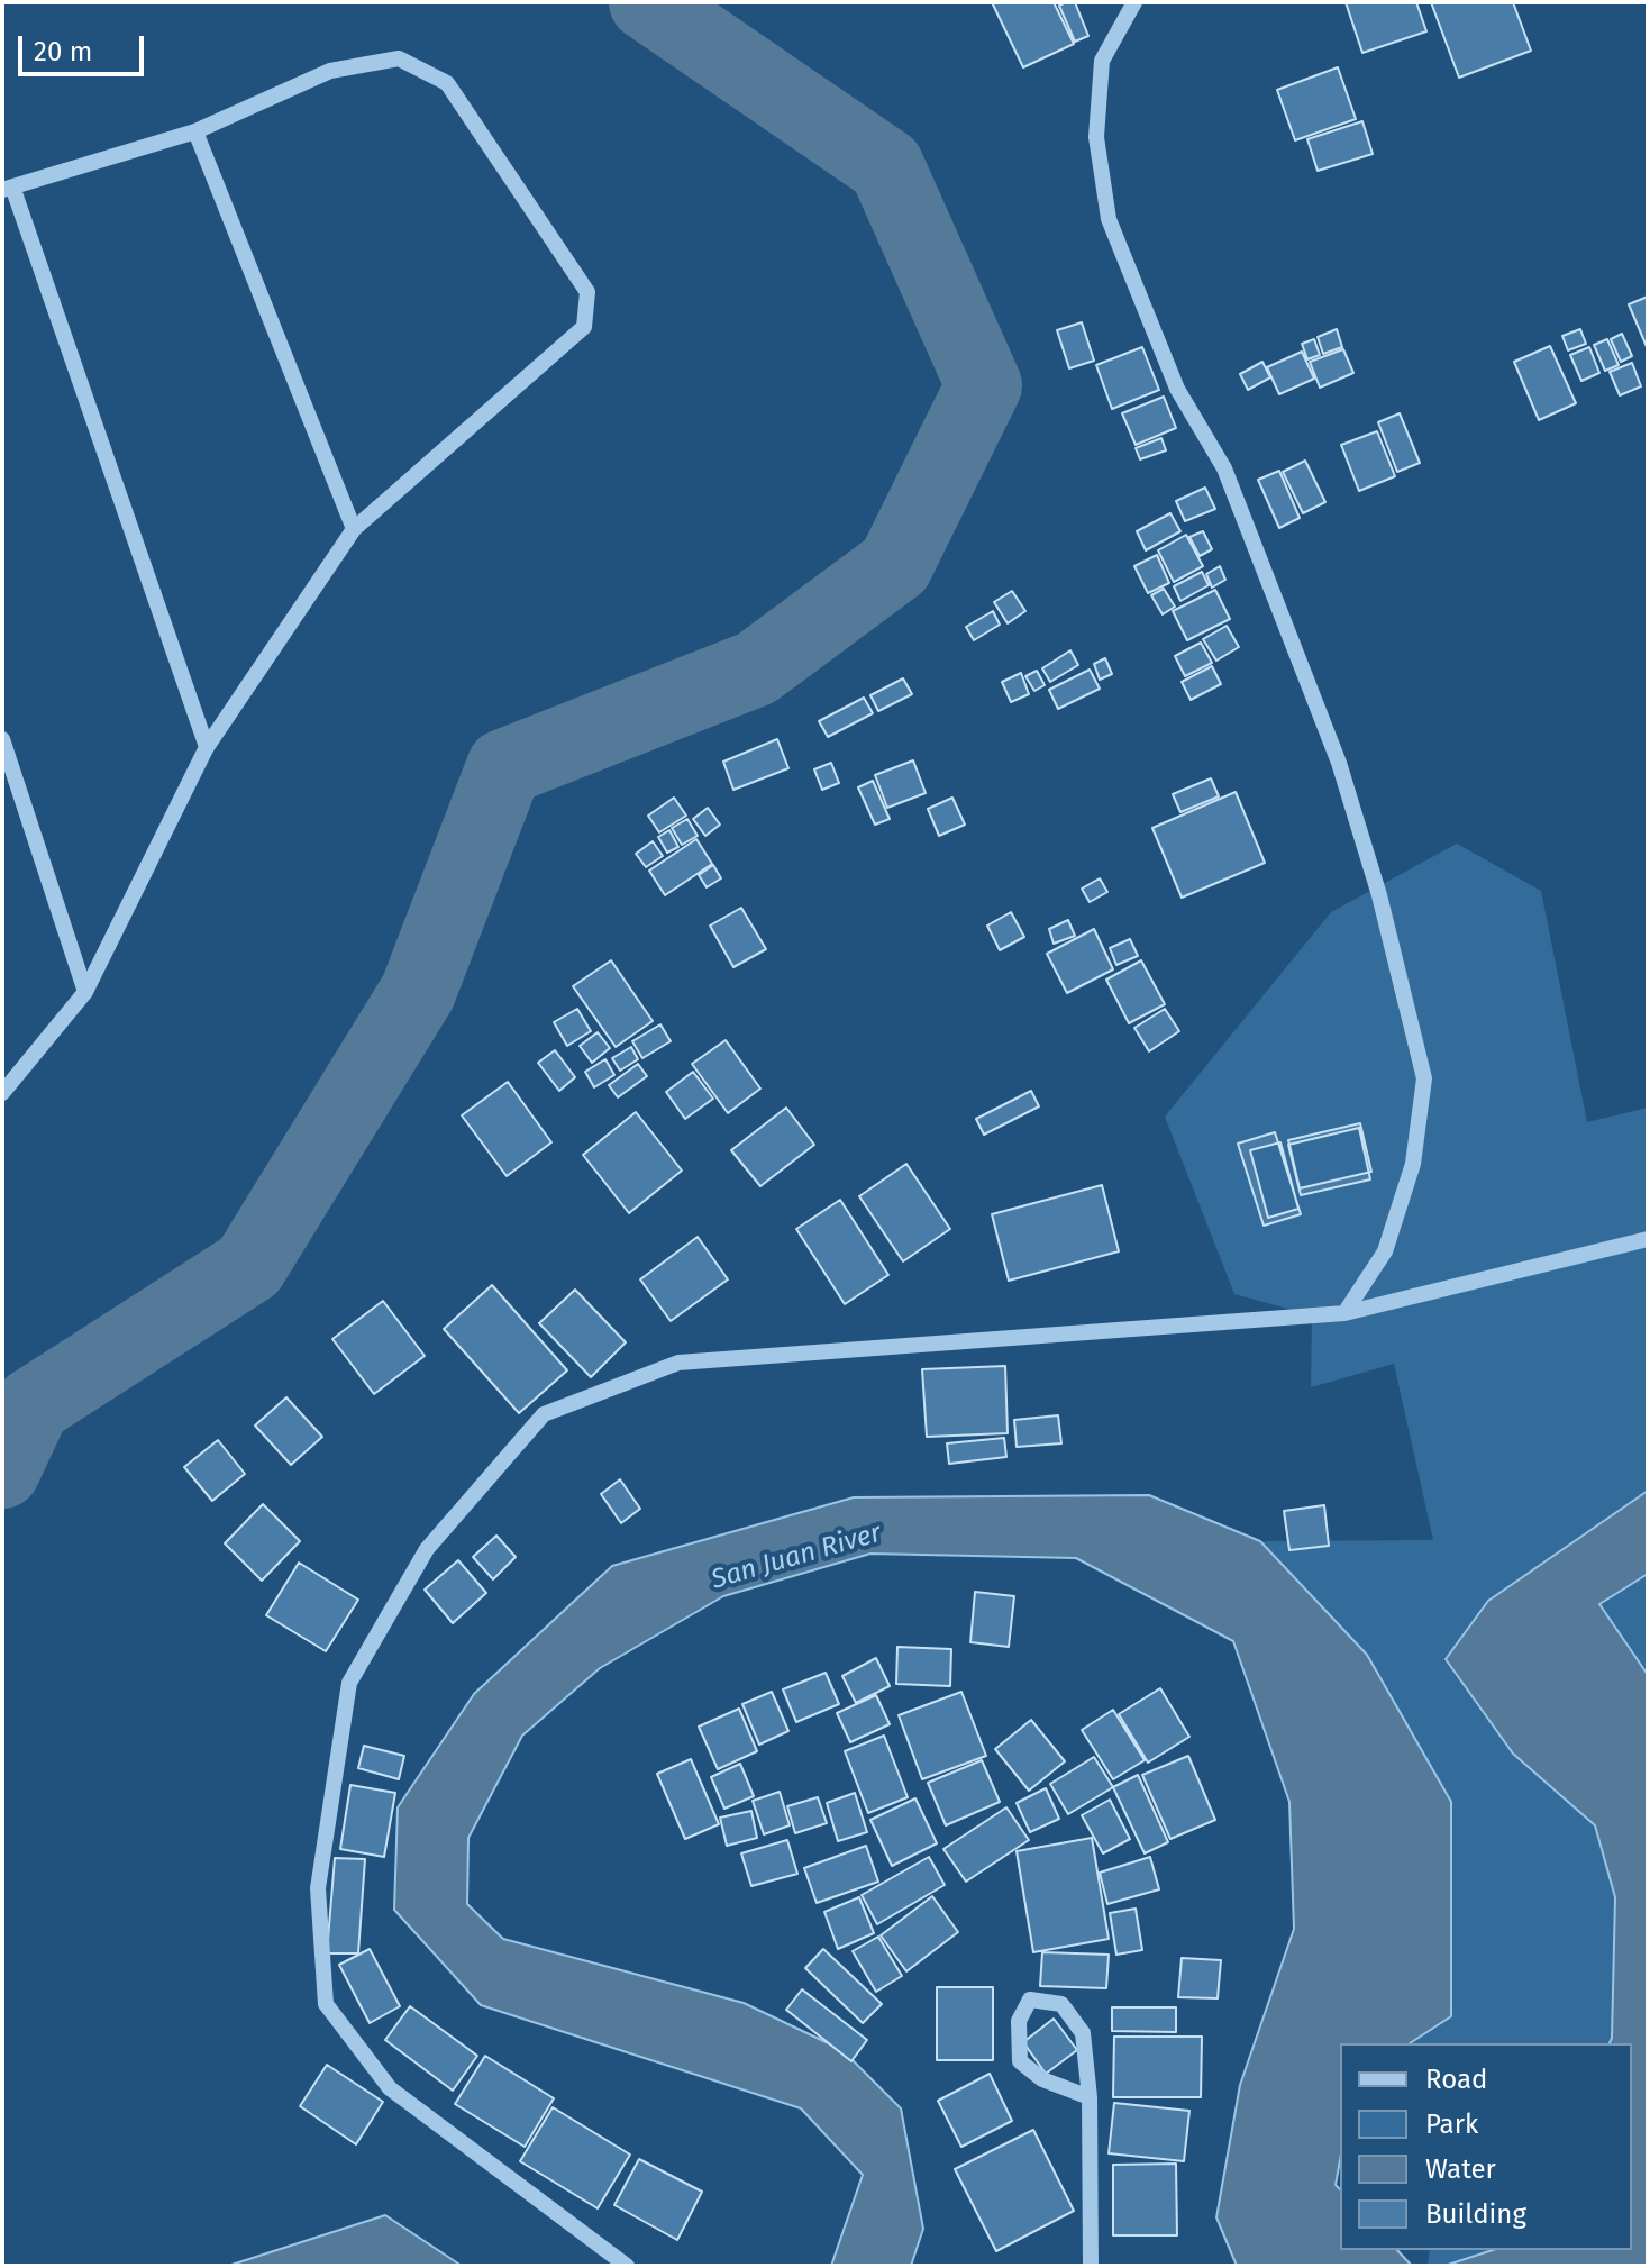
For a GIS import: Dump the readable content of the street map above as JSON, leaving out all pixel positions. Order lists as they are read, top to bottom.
{
  "water": ["San Juan River"],
  "legend": [
    "Road",
    "Park",
    "Water",
    "Building"
  ],
  "scale_bar": "20 m"
}
